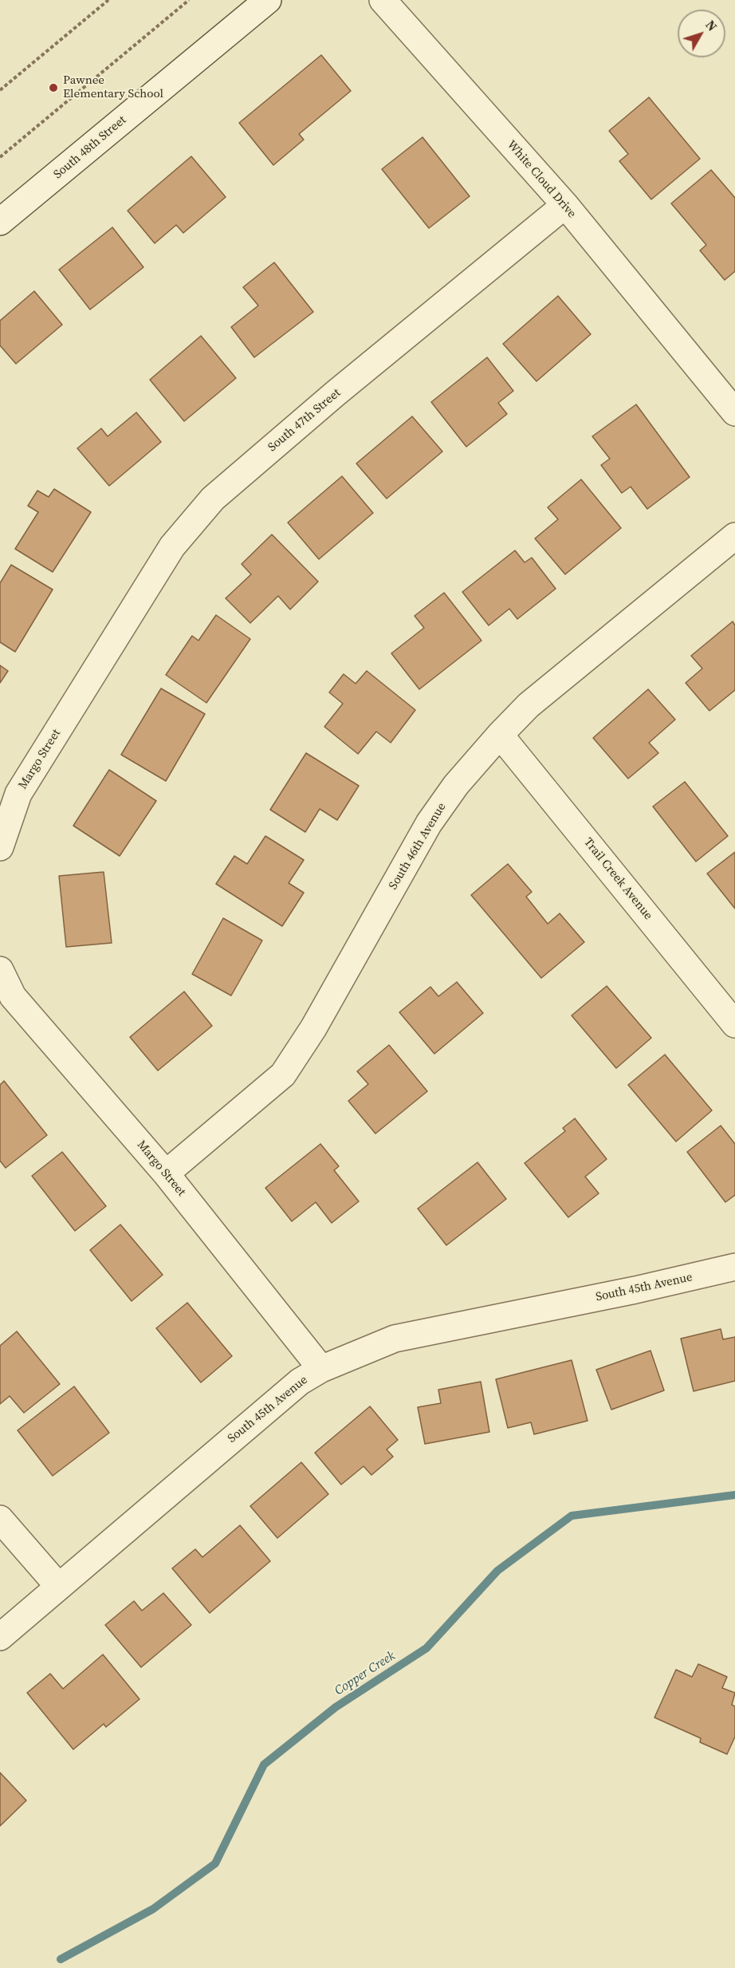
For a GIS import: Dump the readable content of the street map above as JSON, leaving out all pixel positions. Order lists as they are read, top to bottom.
{
  "streets": {
    "street": [
      "South 48th Street",
      "White Cloud Drive",
      "South 47th Street",
      "Margo Street",
      "South 46th Avenue",
      "Trail Creek Avenue",
      "South 45th Avenue"
    ]
  },
  "crossings": [
    ["White Cloud Drive", "South 47th Street"],
    ["South 47th Street", "Margo Street"],
    ["Margo Street", "South 46th Avenue"],
    ["Margo Street", "South 45th Avenue"],
    ["South 46th Avenue", "Trail Creek Avenue"]
  ],
  "water": ["Copper Creek"],
  "places": ["Pawnee Elementary School"],
  "north": "top right"
}
